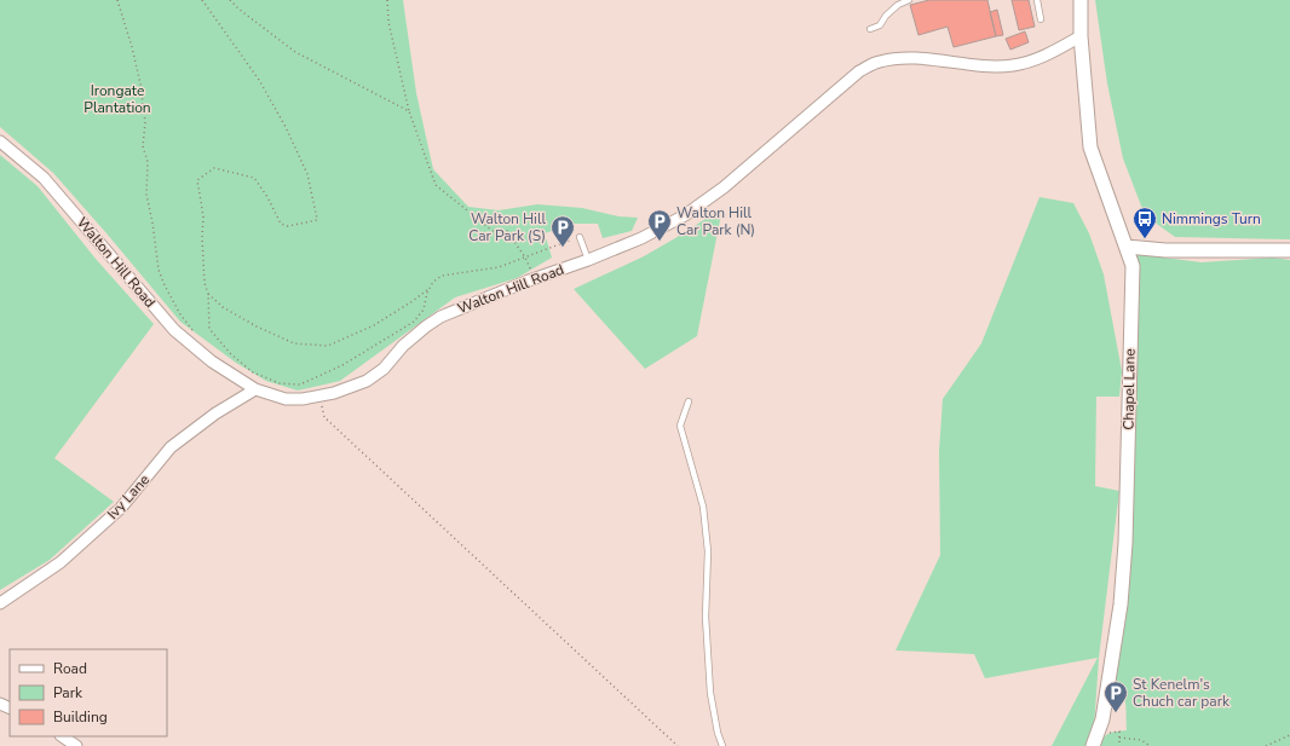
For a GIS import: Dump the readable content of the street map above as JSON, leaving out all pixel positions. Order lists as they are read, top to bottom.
{
  "streets": {
    "street": ["Walton Hill Road", "Chapel Lane", "Ivy Lane"]
  },
  "crossings": [
    ["Walton Hill Road", "Chapel Lane"],
    ["Walton Hill Road", "Ivy Lane"]
  ],
  "parks": ["Irongate Plantation"],
  "places": {
    "bus stop": ["Nimmings Turn"],
    "parking": ["Walton Hill Car Park (N)", "Walton Hill Car Park (S)", "St Kenelm's Chuch car park"]
  },
  "legend": ["Road", "Park", "Building"]
}
